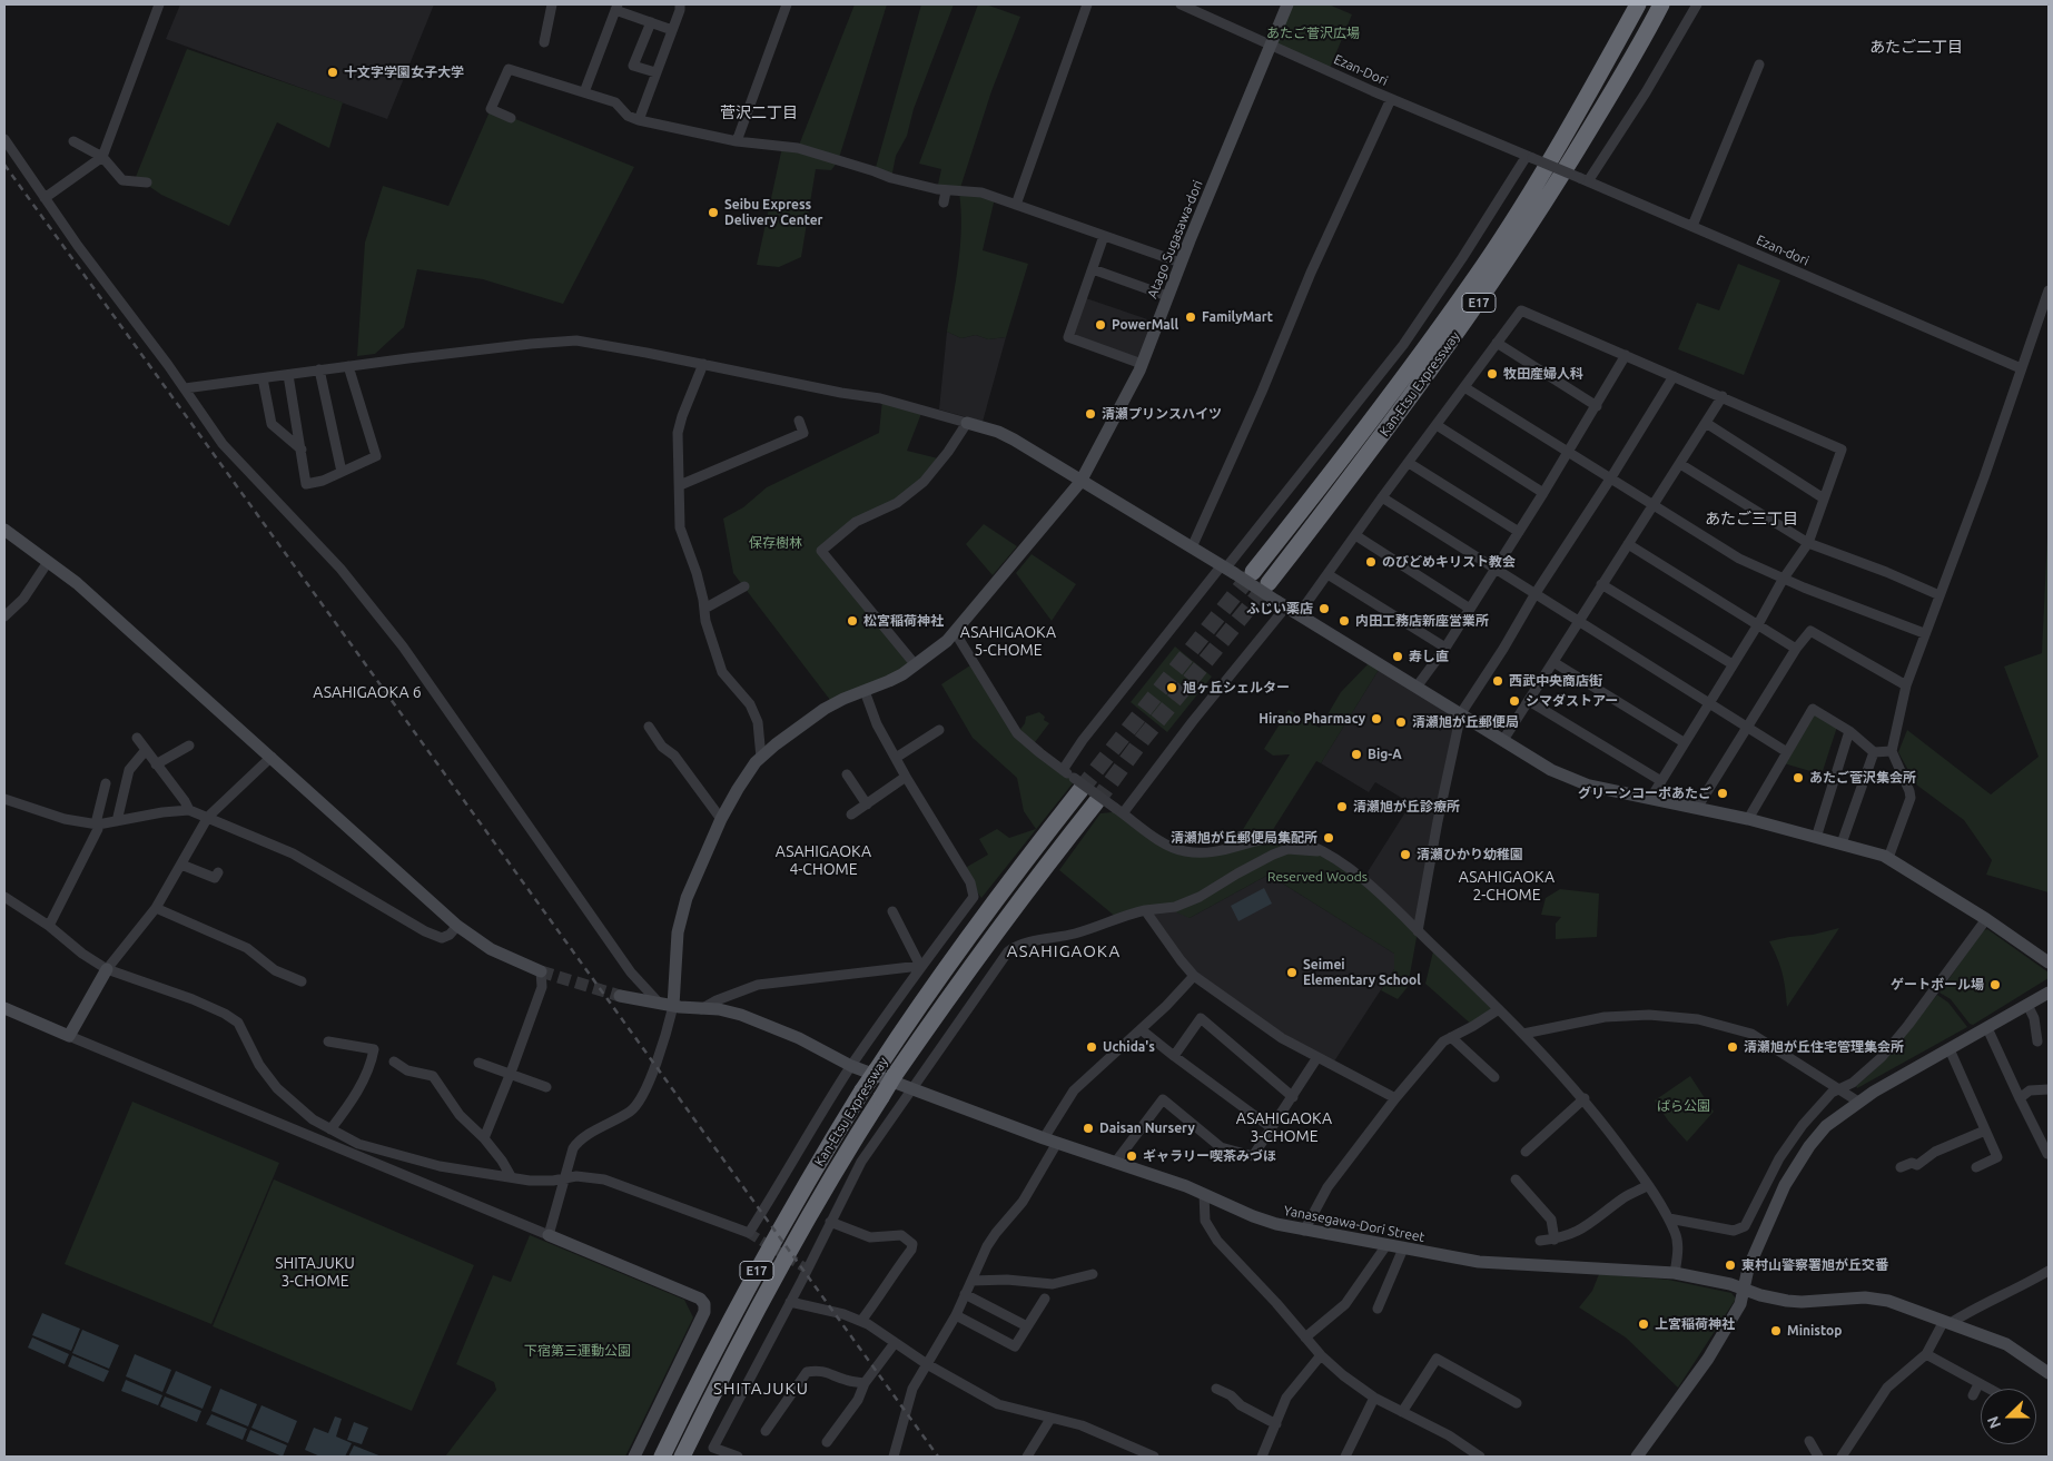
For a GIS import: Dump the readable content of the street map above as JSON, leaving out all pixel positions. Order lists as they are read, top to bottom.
{
  "streets": {
    "highway": ["E17", "Kan-Etsu Expressway"],
    "street": [
      "Ezan-Dori",
      "Atago Sugasawa-dori",
      "Ezan-dori",
      "Yanasegawa-Dori Street"
    ]
  },
  "crossings": [
    ["Ezan-Dori", "Atago Sugasawa-dori"],
    ["Ezan-Dori", "Ezan-dori"],
    ["Atago Sugasawa-dori", "Yanasegawa-Dori Street"]
  ],
  "districts": [
    "あたご二丁目",
    "菅沢二丁目",
    "あたご三丁目",
    "ASAHIGAOKA 5-CHOME",
    "ASAHIGAOKA 6",
    "ASAHIGAOKA 4-CHOME",
    "ASAHIGAOKA 2-CHOME",
    "ASAHIGAOKA",
    "ASAHIGAOKA 3-CHOME",
    "SHITAJUKU 3-CHOME",
    "SHITAJUKU"
  ],
  "parks": [
    "あたご菅沢広場",
    "保存樹林",
    "Reserved Woods",
    "ばら公園",
    "下宿第三運動公園"
  ],
  "places": [
    "十文字学園女子大学",
    "Seibu Express Delivery Center",
    "FamilyMart",
    "PowerMall",
    "牧田産婦人科",
    "清瀬プリンスハイツ",
    "のびどめキリスト教会",
    "ふじい薬店",
    "松宮稲荷神社",
    "内田工務店新座営業所",
    "寿し直",
    "西武中央商店街",
    "旭ヶ丘シェルター",
    "シマダストアー",
    "Hirano Pharmacy",
    "清瀬旭が丘郵便局",
    "Big-A",
    "あたご菅沢集会所",
    "グリーンコーポあたご",
    "清瀬旭が丘診療所",
    "清瀬旭が丘郵便局集配所",
    "清瀬ひかり幼稚園",
    "Seimei Elementary School",
    "ゲートボール場",
    "Uchida's",
    "清瀬旭が丘住宅管理集会所",
    "Daisan Nursery",
    "ギャラリー喫茶みづほ",
    "東村山警察署旭が丘交番",
    "上宮稲荷神社",
    "Ministop"
  ],
  "north": "left"
}
